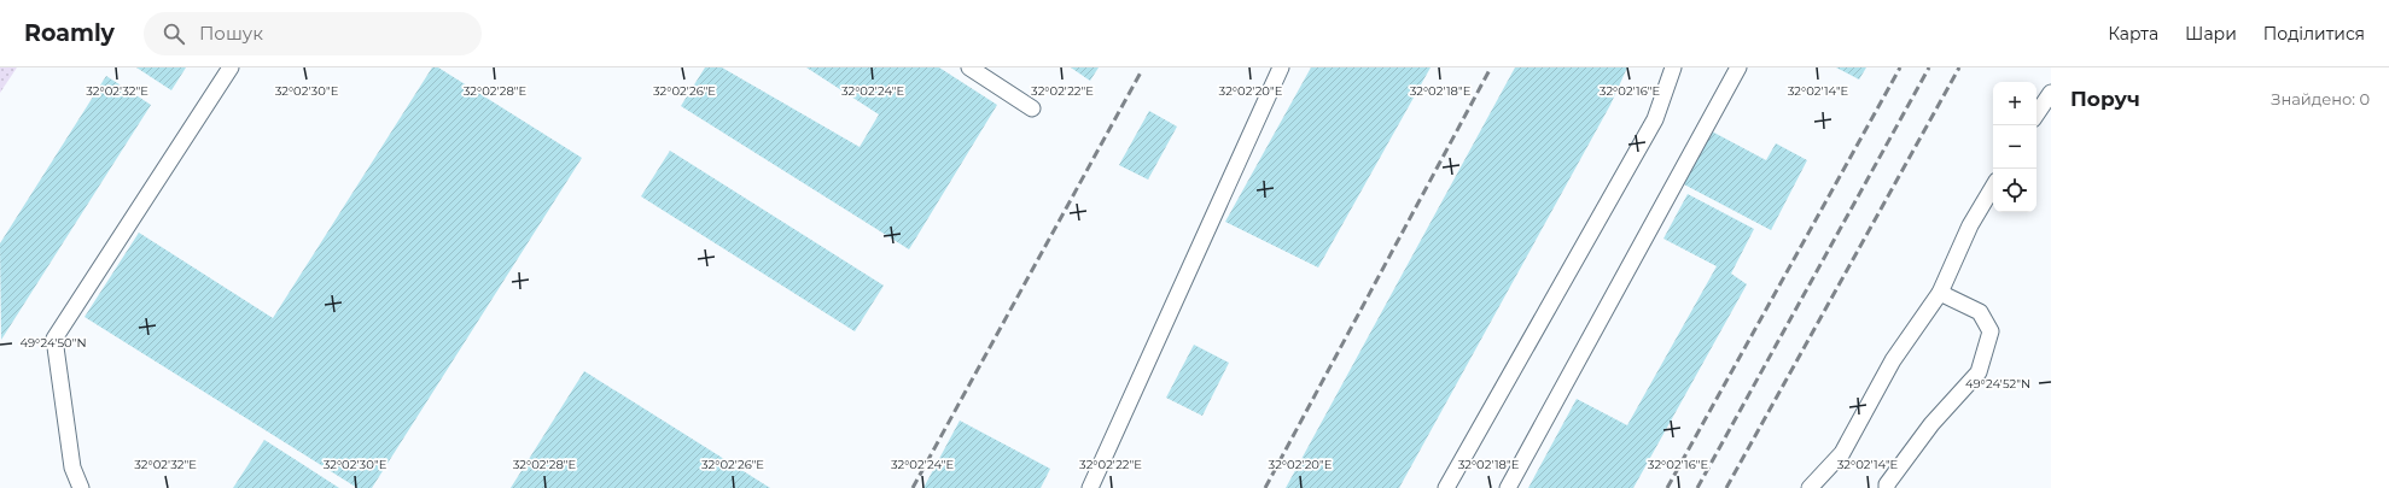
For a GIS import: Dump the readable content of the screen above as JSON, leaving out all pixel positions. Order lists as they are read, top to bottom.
{
  "page": {
    "header": "Roamly",
    "search": "Пошук",
    "nav": ["Карта", "Шари", "Поділитися"],
    "heading": ["Поруч", "Знайдено: 0"],
    "map_buttons": ["+", "−"]
  },
  "coordinates": [
    "32°02'32\"E",
    "32°02'30\"E",
    "32°02'28\"E",
    "32°02'26\"E",
    "32°02'24\"E",
    "32°02'22\"E",
    "32°02'20\"E",
    "32°02'18\"E",
    "32°02'16\"E",
    "32°02'14\"E",
    "49°24'50\"N",
    "49°24'52\"N"
  ]
}
